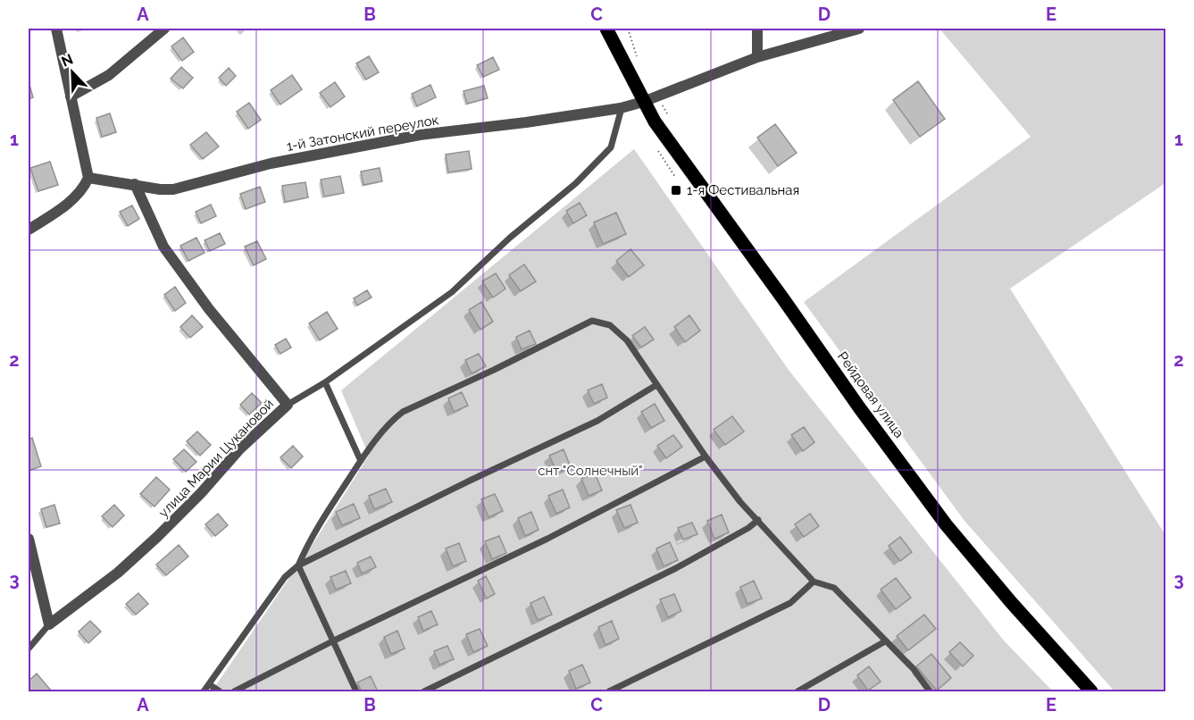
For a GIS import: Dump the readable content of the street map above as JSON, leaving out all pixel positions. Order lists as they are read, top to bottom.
{
  "streets": {
    "main road": ["Рейдовая улица"],
    "street": ["1-й Затонский переулок", "улица Марии Цукановой"]
  },
  "crossings": [
    ["1-й Затонский переулок", "улица Марии Цукановой"]
  ],
  "parks": ["снт \"Солнечный\""],
  "places": {
    "transit": ["1-я Фестивальная"]
  },
  "north": "top left",
  "grid": {
    "columns": [
      "A",
      "B",
      "C",
      "D",
      "E"
    ],
    "rows": ["1", "2", "3"]
  }
}
